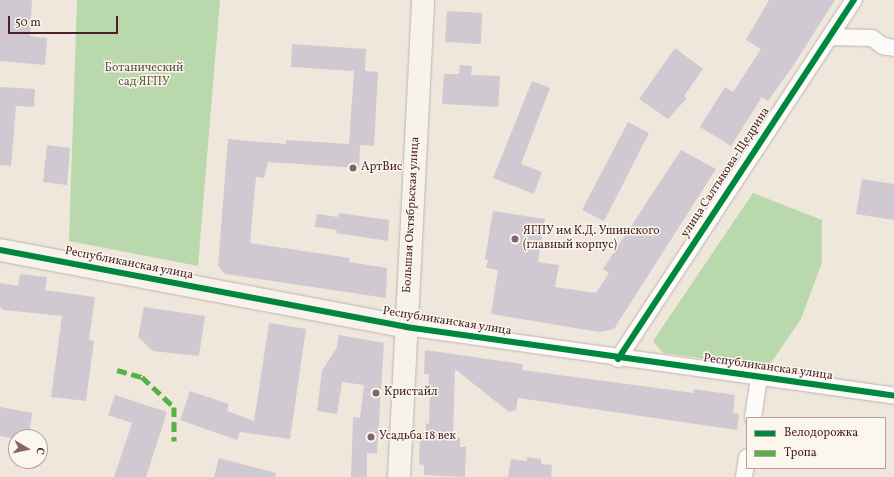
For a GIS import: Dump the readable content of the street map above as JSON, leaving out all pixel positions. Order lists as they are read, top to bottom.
{
  "streets": {
    "main road": ["Большая Октябрьская улица", "Республиканская улица"],
    "street": ["улица Салтыкова-Щедрина"]
  },
  "crossings": [
    ["улица Салтыкова-Щедрина", "Республиканская улица"],
    ["Большая Октябрьская улица", "Республиканская улица"]
  ],
  "parks": ["Ботанический сад ЯГПУ"],
  "places": [
    "АртВис",
    "ЯГПУ им К.Д. Ушинского (главный корпус)",
    "Кристайл",
    "Усадьба 18 век"
  ],
  "legend": ["Велодорожка", "Тропа"],
  "scale_bar": "50 m",
  "north": "right"
}
